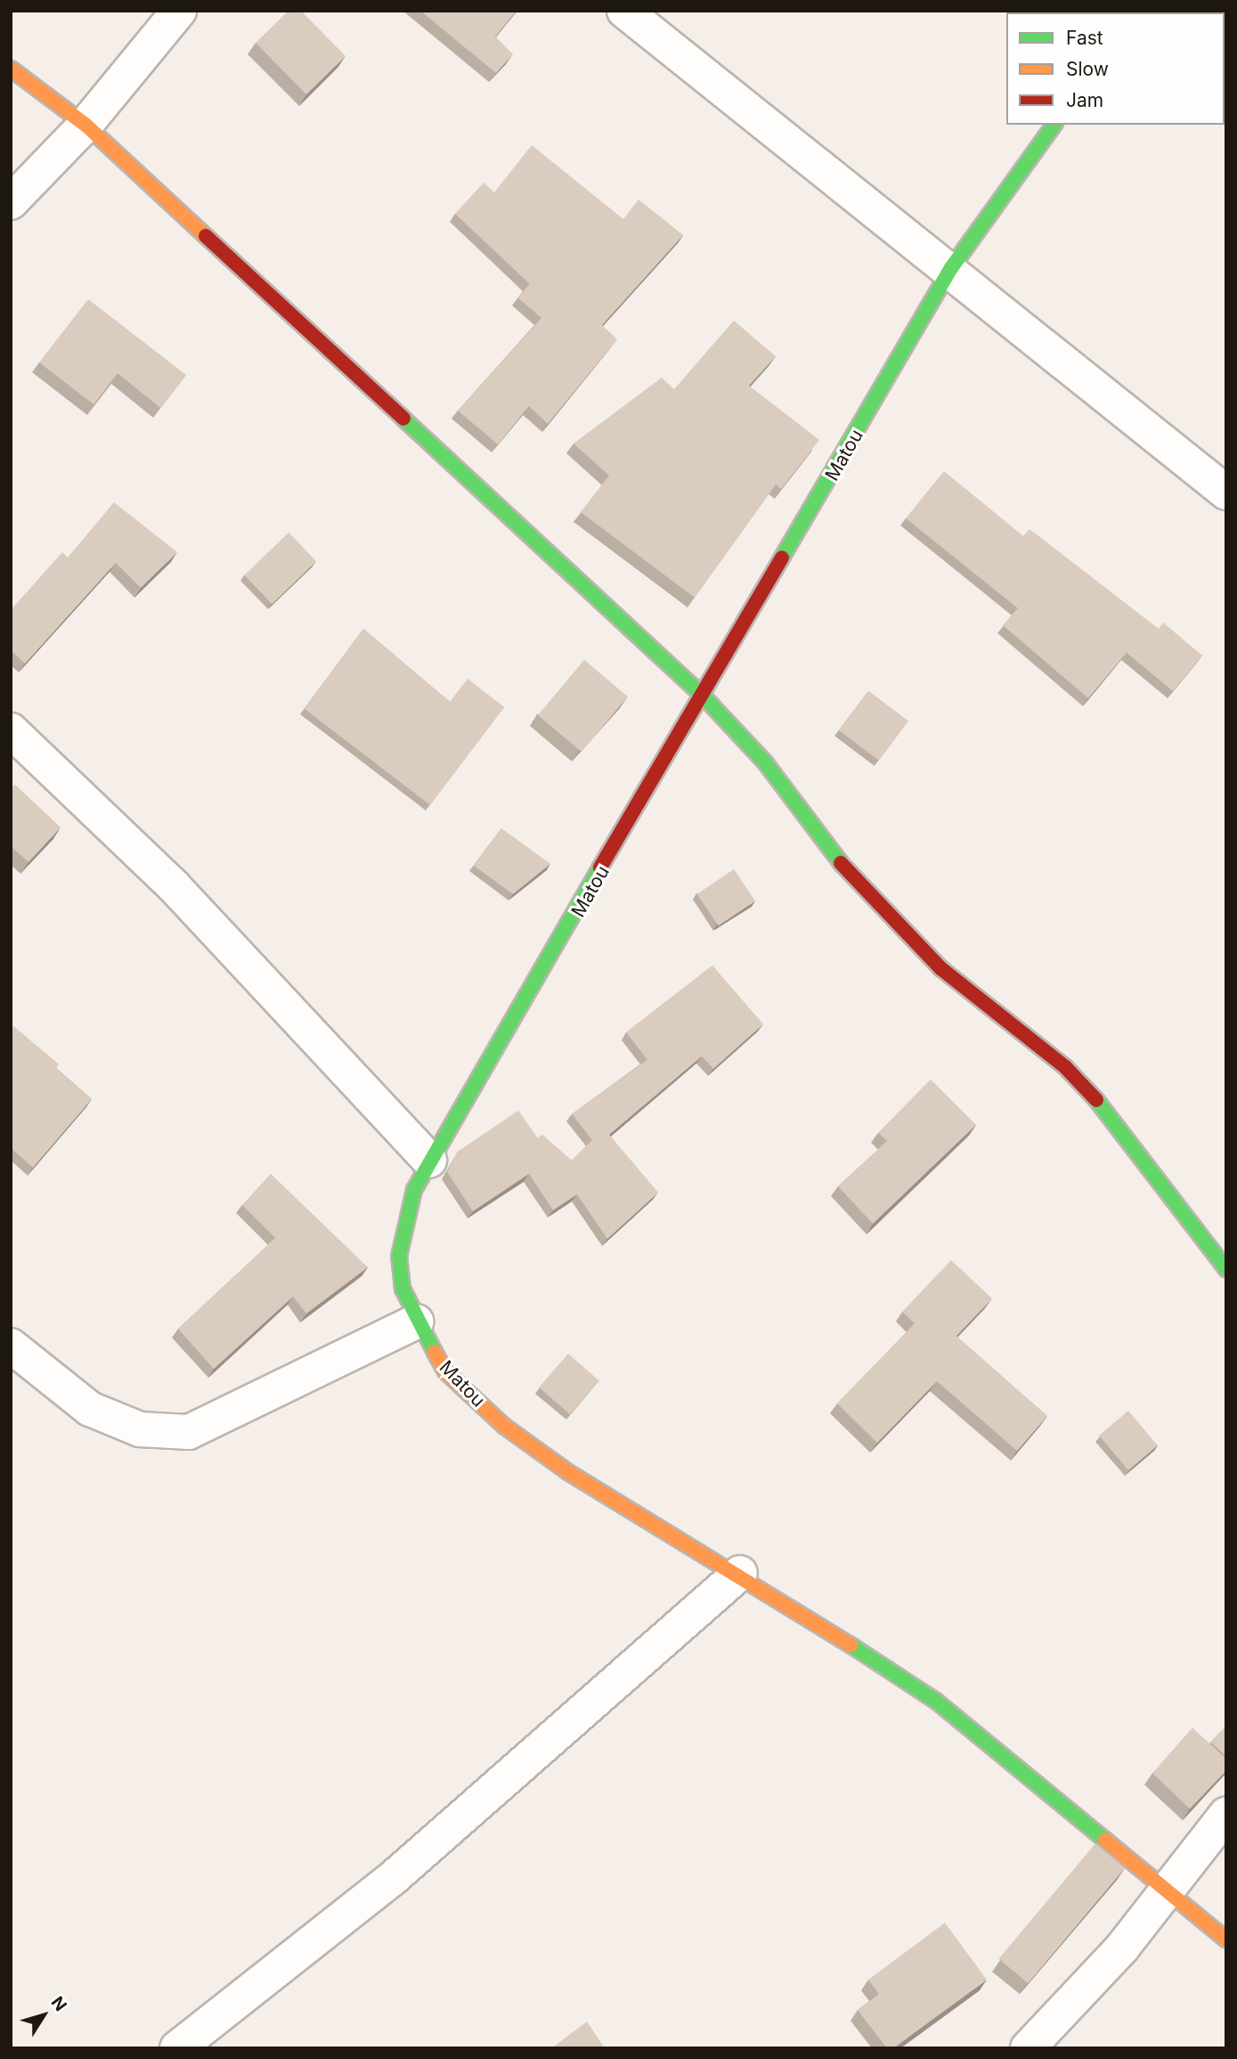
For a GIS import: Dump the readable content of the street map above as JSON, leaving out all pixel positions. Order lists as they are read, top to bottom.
{
  "streets": {
    "street": ["Matou"]
  },
  "legend": ["Fast", "Slow", "Jam"],
  "north": "top right"
}
